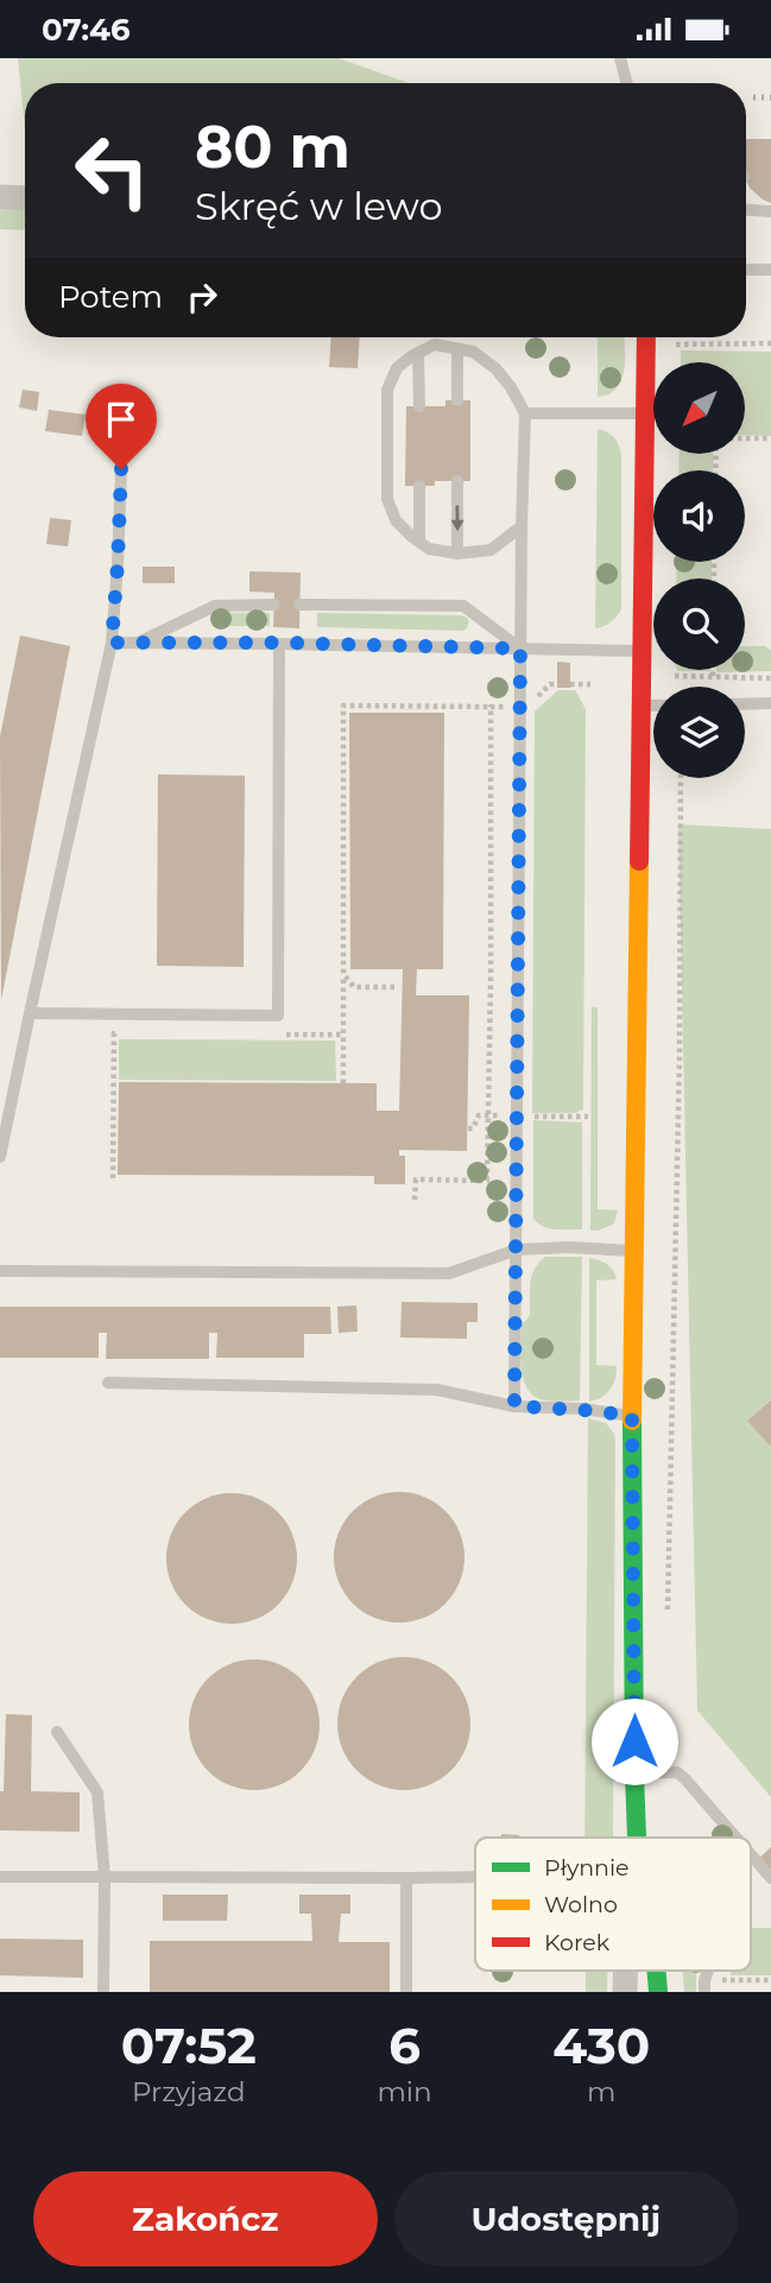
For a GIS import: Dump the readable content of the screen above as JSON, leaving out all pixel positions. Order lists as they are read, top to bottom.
{
  "legend": ["Płynnie", "Wolno", "Korek"],
  "north": "bottom left",
  "page": {
    "status": "07:46",
    "turn": ["80 m", "Skręć w lewo"],
    "then": "Potem",
    "eta": [
      "07:52",
      "Przyjazd",
      "6",
      "min",
      "430",
      "m"
    ],
    "buttons": ["Zakończ", "Udostępnij"]
  }
}
